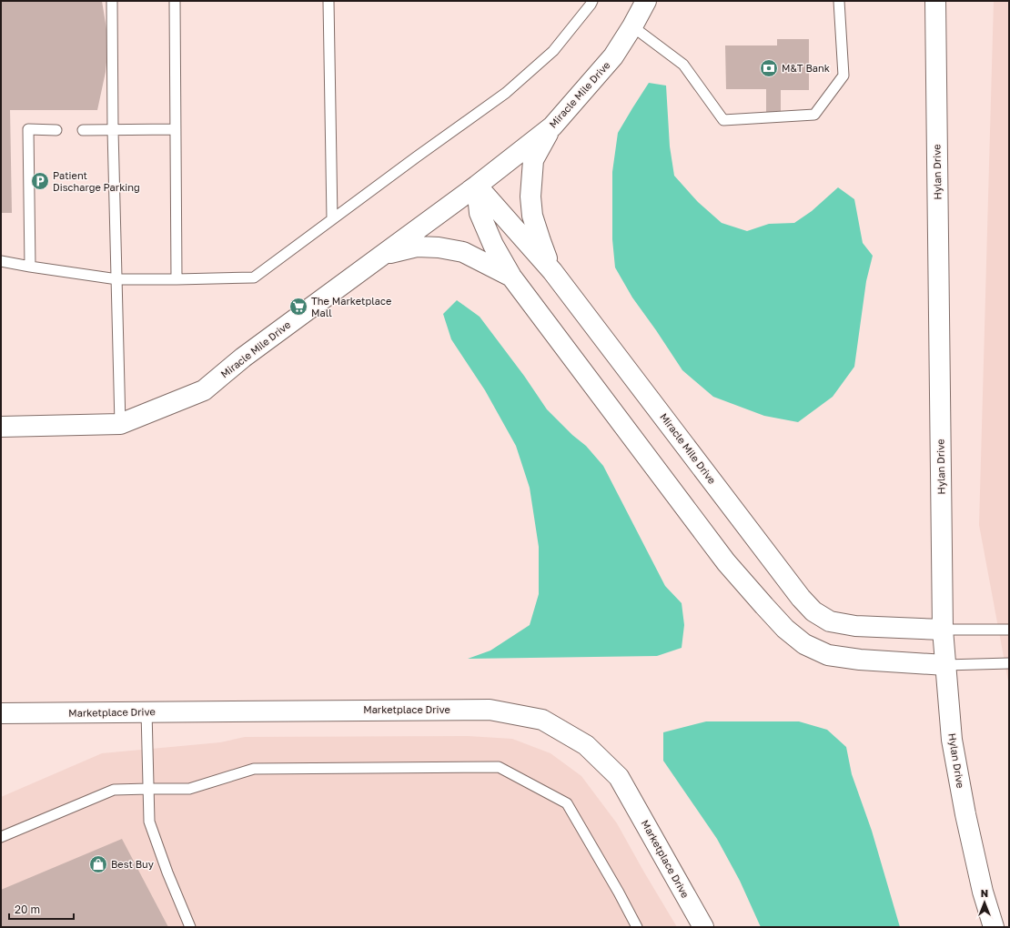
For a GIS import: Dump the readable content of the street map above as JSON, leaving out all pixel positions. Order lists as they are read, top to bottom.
{
  "streets": {
    "street": ["Miracle Mile Drive", "Hylan Drive", "Marketplace Drive"]
  },
  "crossings": [
    ["Miracle Mile Drive", "Hylan Drive"]
  ],
  "places": {
    "bank": ["M&T Bank"],
    "parking": ["Patient Discharge Parking"],
    "supermarket": ["The Marketplace Mall"],
    "shop": ["Best Buy"]
  },
  "scale_bar": "20 m",
  "north": "top"
}
